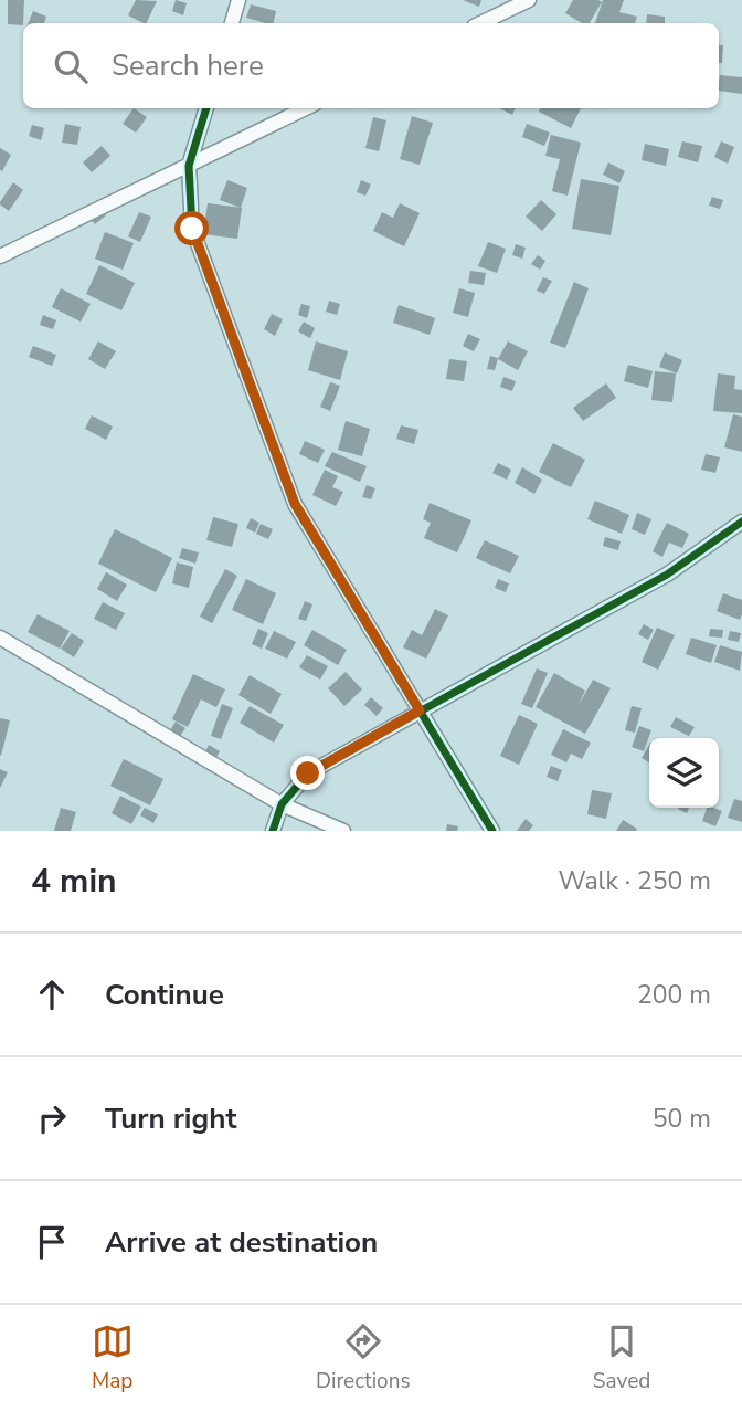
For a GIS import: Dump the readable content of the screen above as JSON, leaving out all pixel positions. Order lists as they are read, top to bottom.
{
  "page": {
    "search": "Search here",
    "heading": ["4 min", "Walk · 250 m"],
    "list": [
      ["Continue", "200 m"],
      ["Turn right", "50 m"],
      "Arrive at destination"
    ],
    "nav": ["Map", "Directions", "Saved"]
  }
}
